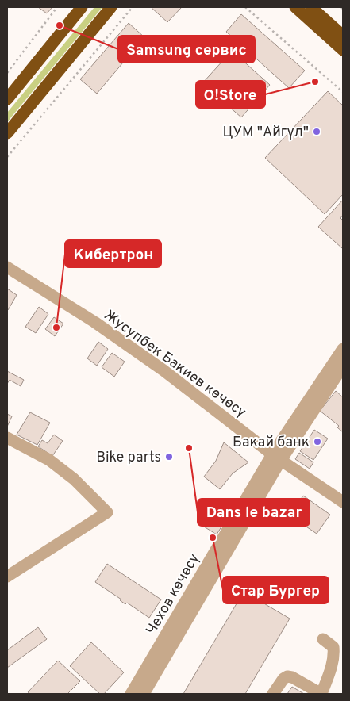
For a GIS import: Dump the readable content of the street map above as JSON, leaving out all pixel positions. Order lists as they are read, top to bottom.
{
  "streets": {
    "street": ["Жусупбек Бакиев көчөсү", "Чехов көчөсү"]
  },
  "crossings": [
    ["Жусупбек Бакиев көчөсү", "Чехов көчөсү"]
  ],
  "places": [
    "Samsung сервис",
    "O!Store",
    "ЦУМ \"Айгүл\"",
    "Кибертрон",
    "Бакай банк",
    "Dans le bazar",
    "Bike parts",
    "Стар Бургер"
  ]
}
